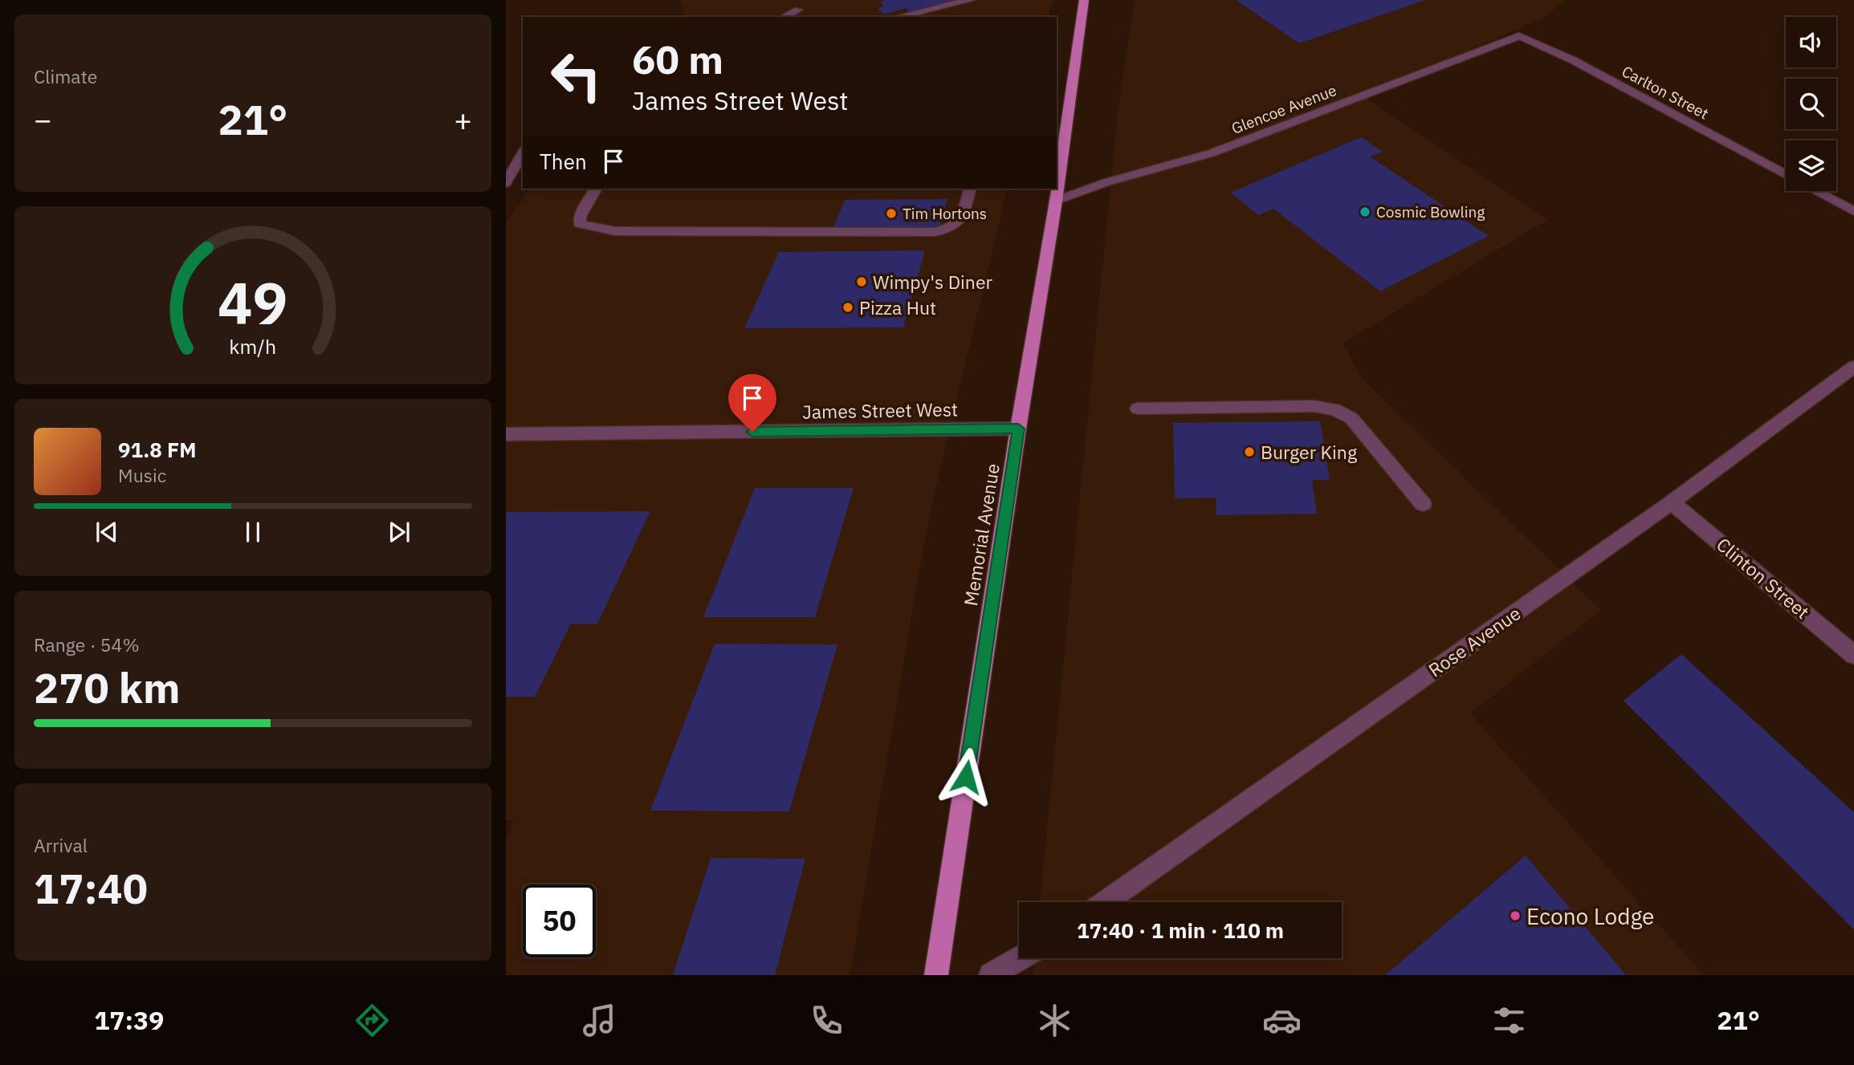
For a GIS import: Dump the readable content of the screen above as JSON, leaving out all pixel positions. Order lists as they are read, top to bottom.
{
  "streets": {
    "main road": ["Memorial Avenue"],
    "street": [
      "Carlton Street",
      "Glencoe Avenue",
      "James Street West",
      "Clinton Street",
      "Rose Avenue"
    ]
  },
  "crossings": [
    ["Carlton Street", "Glencoe Avenue"],
    ["Glencoe Avenue", "Memorial Avenue"],
    ["James Street West", "Memorial Avenue"],
    ["Clinton Street", "Rose Avenue"]
  ],
  "places": [
    "Cosmic Bowling",
    "Tim Hortons",
    "Wimpy's Diner",
    "Pizza Hut",
    "Burger King",
    "Econo Lodge"
  ],
  "page": {
    "tile": [
      "Climate",
      ["Range · 54%", "270 km"],
      ["Arrival", "17:40"]
    ],
    "turn": ["60 m", "James Street West"],
    "heat": ["−", "21°", "+"],
    "then": "Then",
    "song": ["91.8 FM", "Music"],
    "limit": "50",
    "trip": "17:40 · 1 min · 110 m",
    "tabs": ["17:39", "21°"],
    "gauge": ["49", "km/h"]
  }
}
